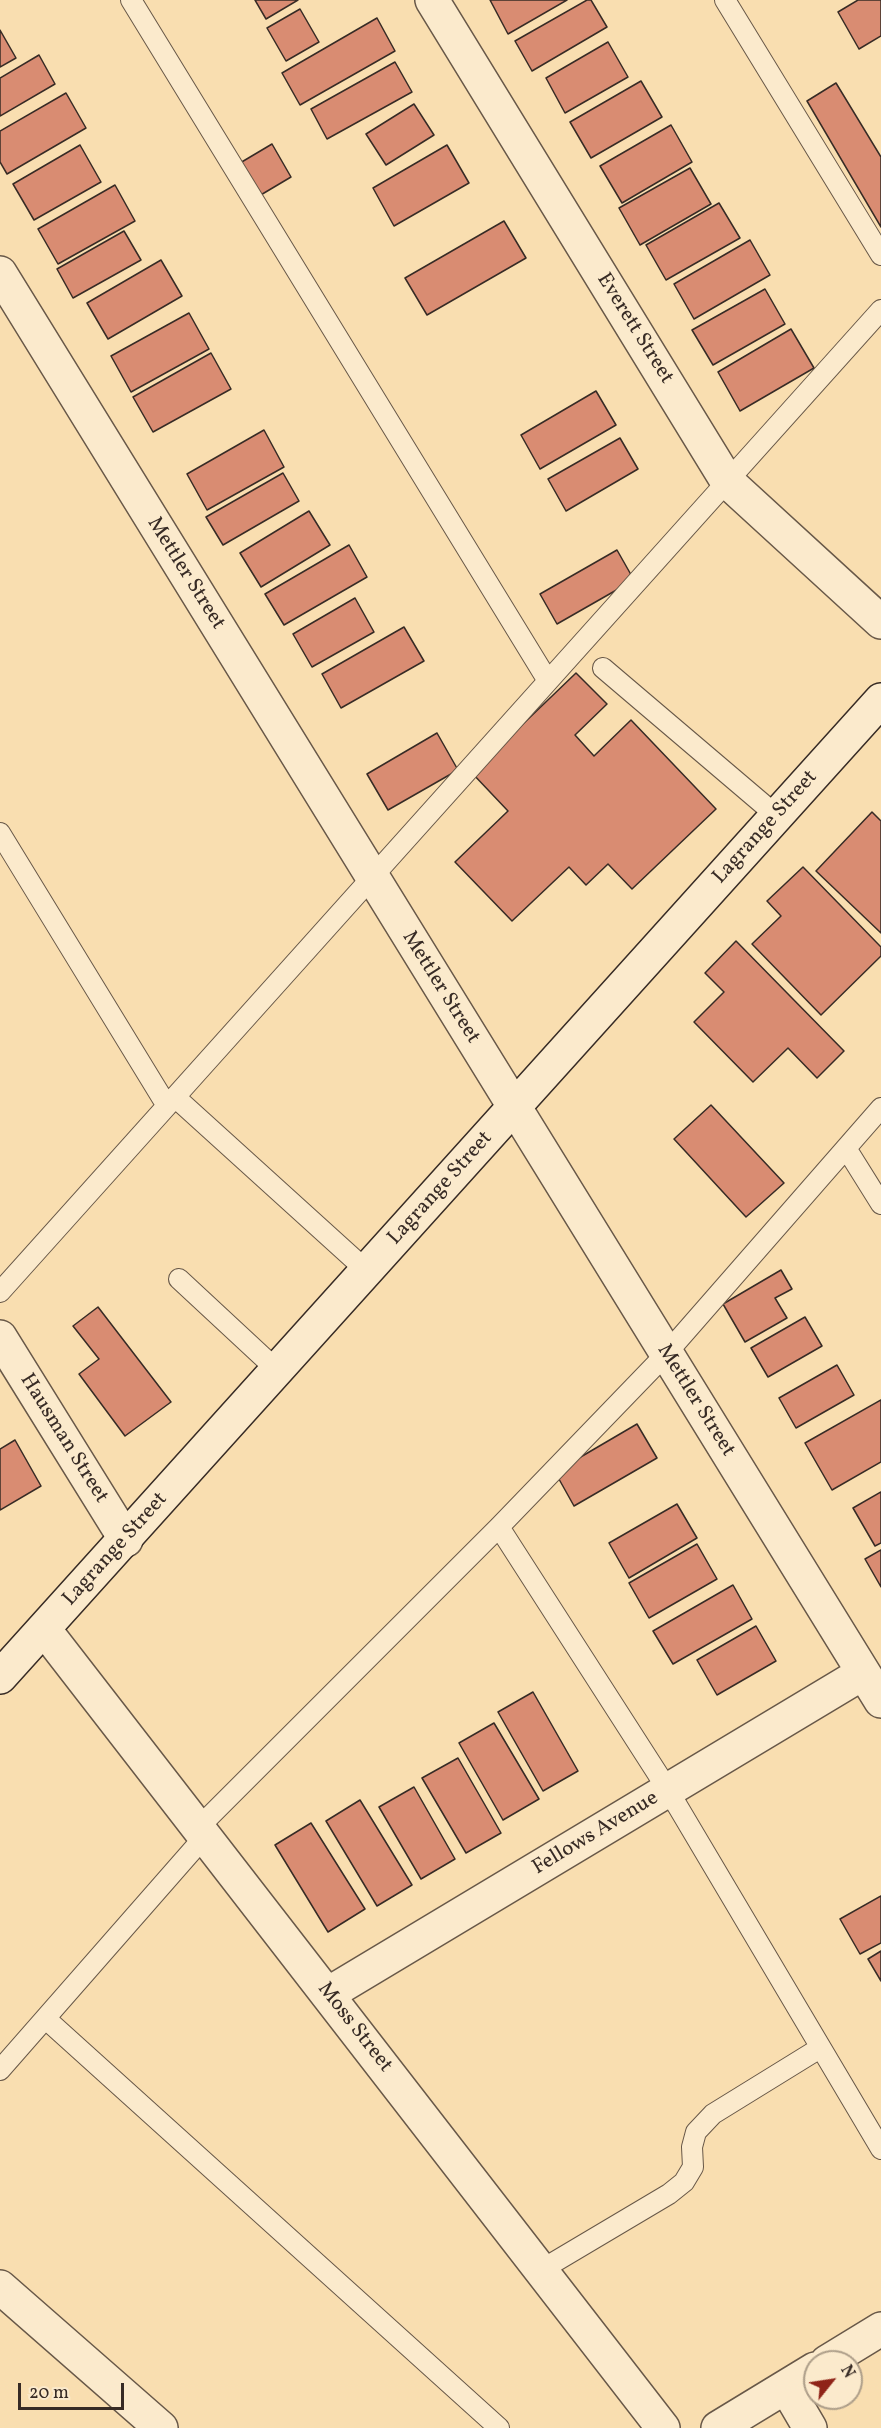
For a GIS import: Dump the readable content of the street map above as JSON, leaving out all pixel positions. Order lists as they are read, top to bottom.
{
  "streets": {
    "street": [
      "Everett Street",
      "Mettler Street",
      "Lagrange Street",
      "Hausman Street",
      "Fellows Avenue",
      "Moss Street"
    ]
  },
  "crossings": [
    ["Mettler Street", "Lagrange Street"],
    ["Mettler Street", "Fellows Avenue"],
    ["Lagrange Street", "Hausman Street"],
    ["Lagrange Street", "Moss Street"],
    ["Fellows Avenue", "Moss Street"]
  ],
  "scale_bar": "20 m",
  "north": "top right"
}
